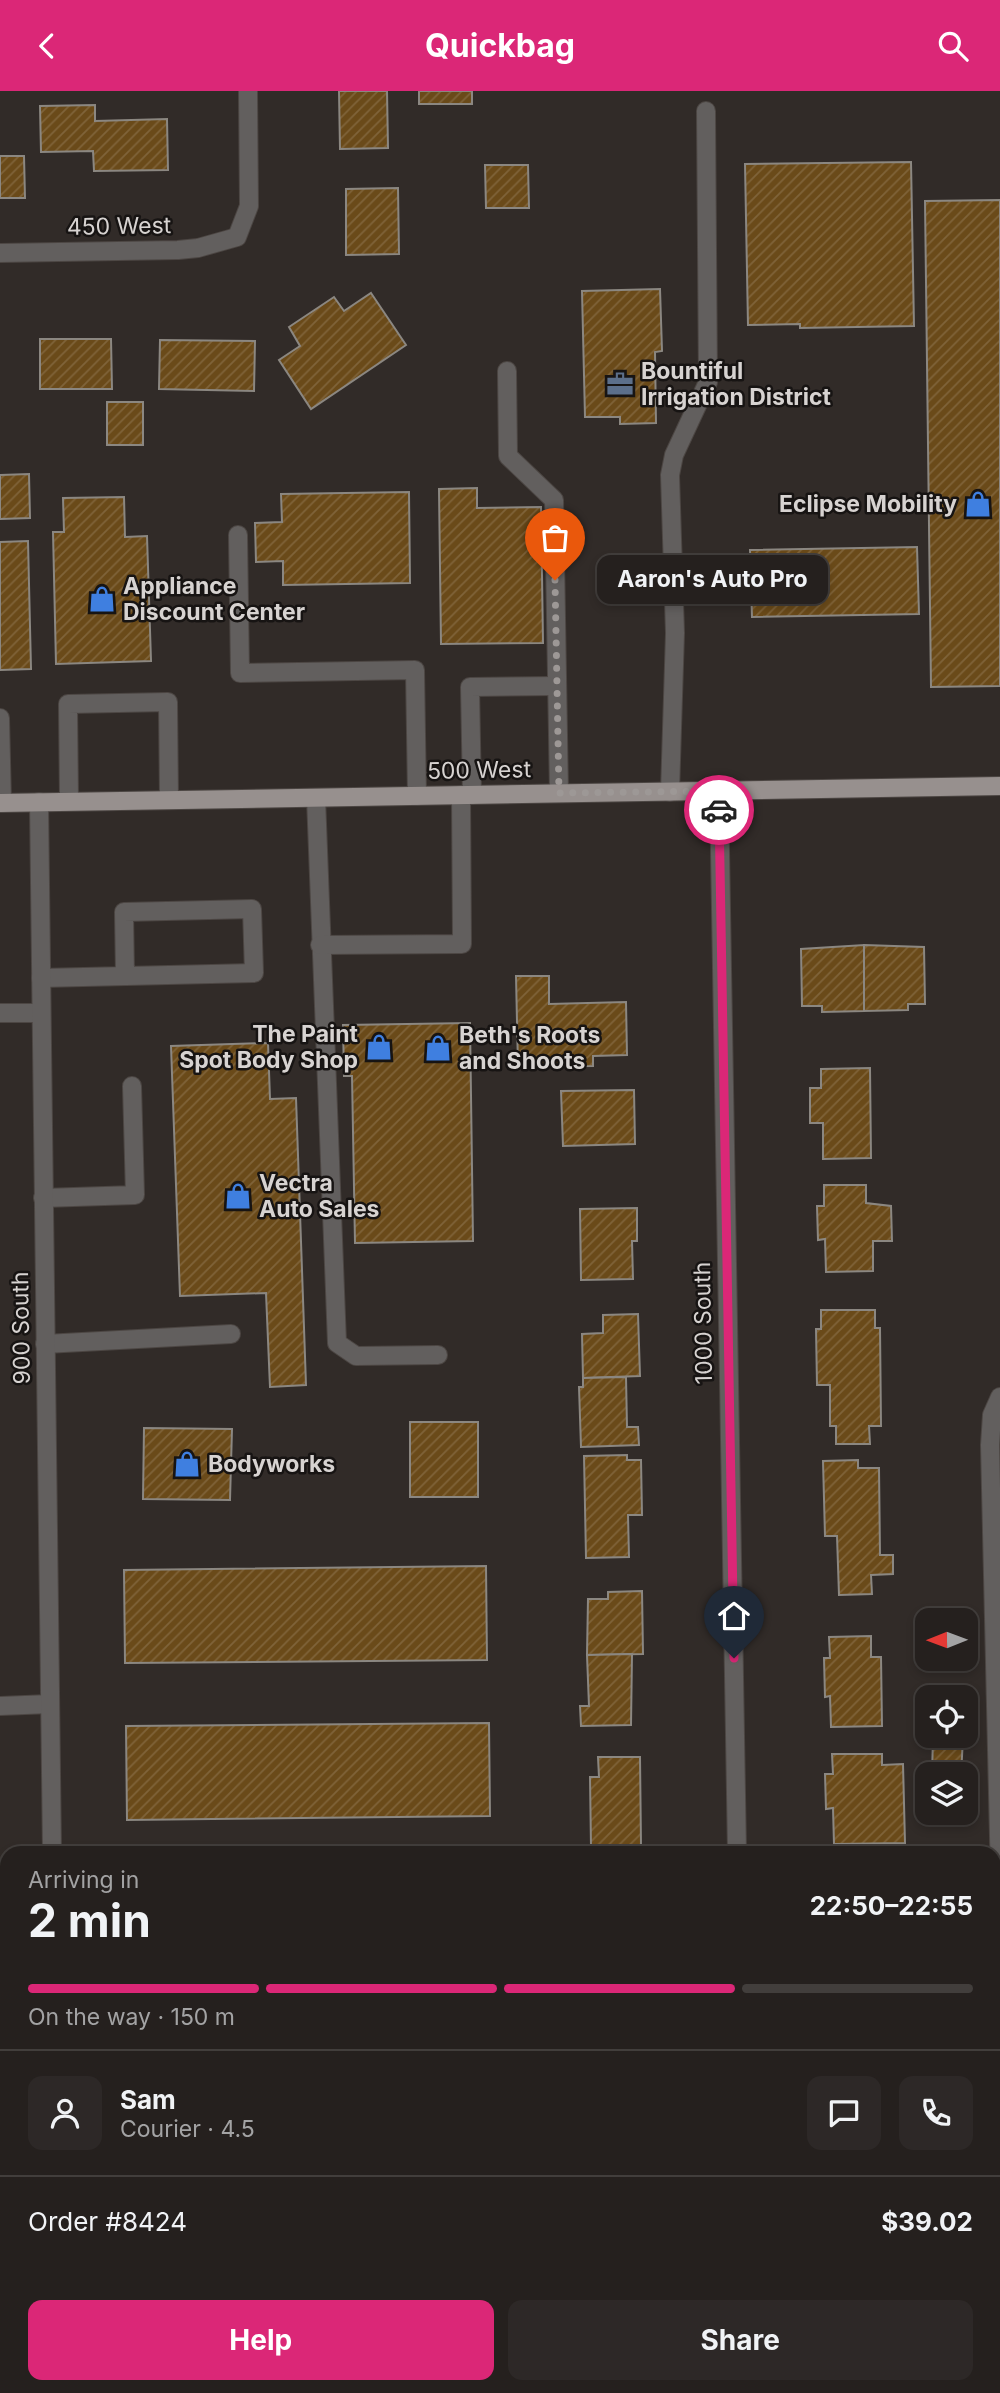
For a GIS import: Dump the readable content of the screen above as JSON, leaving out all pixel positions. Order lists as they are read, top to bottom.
{
  "streets": {
    "main road": ["500 West"],
    "street": ["450 West", "1000 South", "900 South"]
  },
  "crossings": [
    ["500 West", "1000 South"],
    ["500 West", "900 South"]
  ],
  "places": {
    "office": ["Bountiful Irrigation District"],
    "shop": [
      "Eclipse Mobility",
      "Appliance Discount Center",
      "The Paint Spot Body Shop",
      "Beth's Roots and Shoots",
      "Vectra Auto Sales",
      "Bodyworks"
    ],
    "other": ["Aaron's Auto Pro"]
  },
  "north": "left",
  "page": {
    "header": "Quickbag",
    "bubble": "Aaron's Auto Pro",
    "heading": ["2 min", "Arriving in", "22:50–22:55"],
    "panel": [
      "Sam",
      "Courier · 4.5",
      "Order #8424",
      "$39.02"
    ],
    "bar": "On the way · 150 m",
    "buttons": ["Help", "Share"]
  }
}
